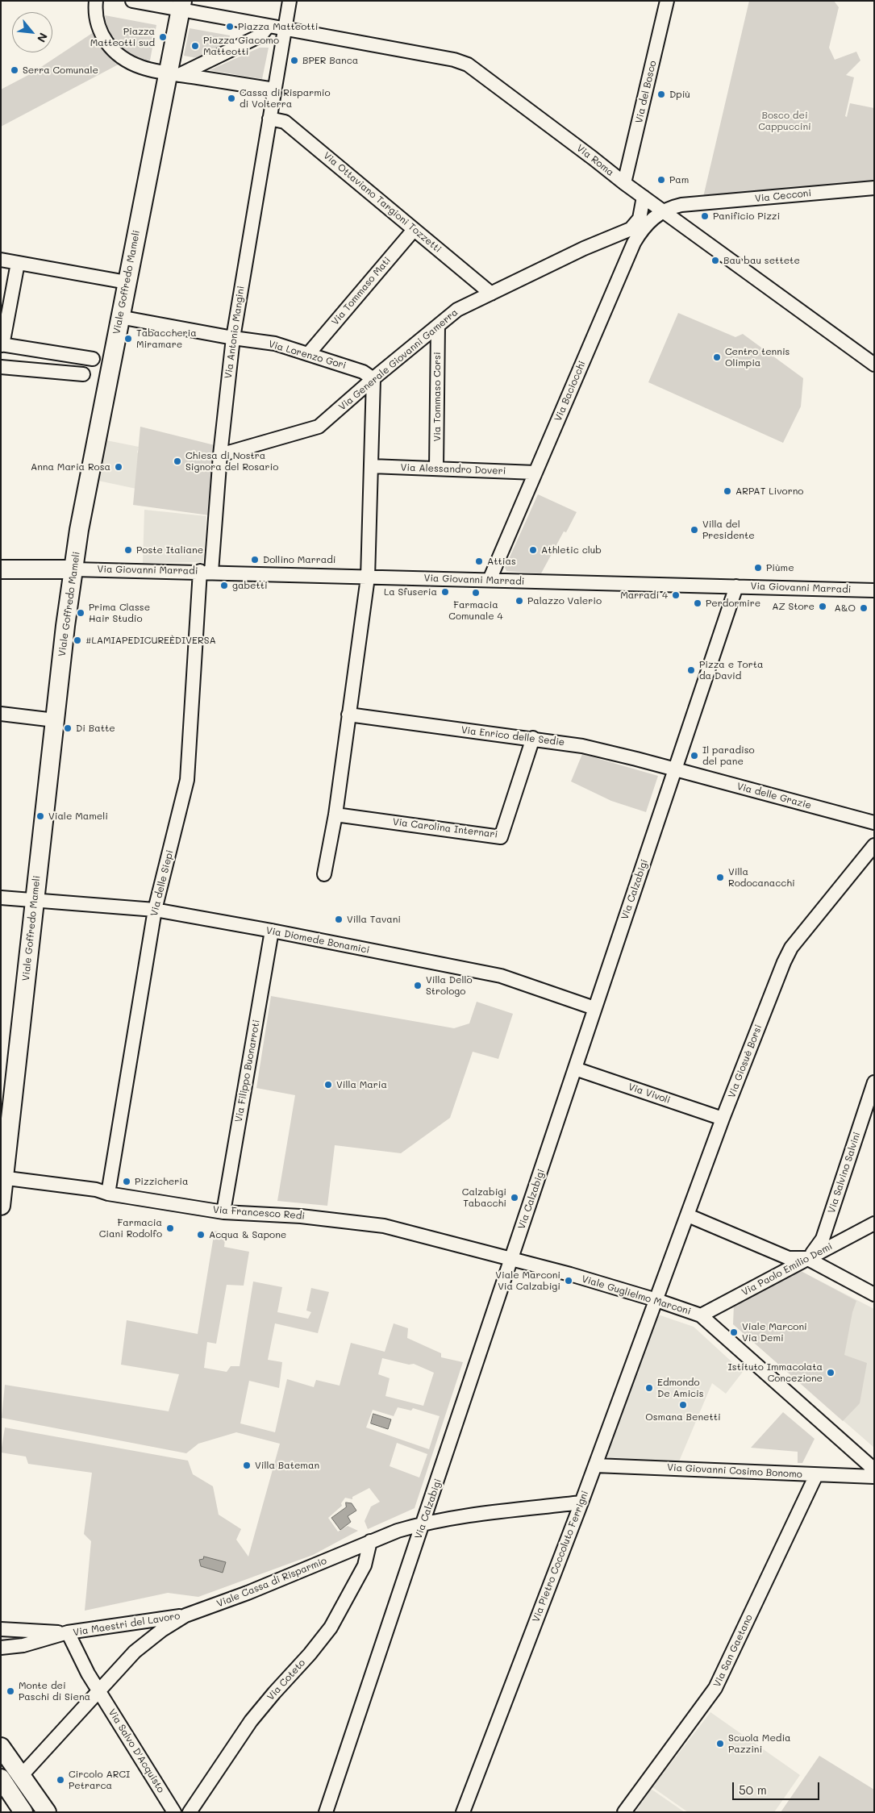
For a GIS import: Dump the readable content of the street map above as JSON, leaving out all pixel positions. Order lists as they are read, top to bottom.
{
  "streets": {
    "street": [
      "Via del Bosco",
      "Via Roma",
      "Via Cecconi",
      "Via Ottaviano Targioni Tozzetti",
      "Viale Goffredo Mameli",
      "Via Tommaso Mati",
      "Via Antonio Mangini",
      "Via Lorenzo Gori",
      "Via Generale Giovanni Gamerra",
      "Via Baciocchi",
      "Via Tommaso Corsi",
      "Via Alessandro Doveri",
      "Via Giovanni Marradi",
      "Via Enrico delle Sedie",
      "Via delle Grazie",
      "Via Carolina Internari",
      "Via delle Siepi",
      "Via Calzabigi",
      "Via Diomede Bonamici",
      "Via Giosuè Borsi",
      "Via Filippo Buonarroti",
      "Via Vivoli",
      "Via Salvino Salvini",
      "Via Francesco Redi",
      "Via Paolo Emilio Demi",
      "Viale Guglielmo Marconi",
      "Via Giovanni Cosimo Bonomo",
      "Via Pietro Coccoluto Ferrigni",
      "Viale Cassa di Risparmio",
      "Via Maestri del Lavoro",
      "Via San Gaetano",
      "Via Coteto",
      "Via Salvo D'Acquisto"
    ]
  },
  "crossings": [
    ["Via del Bosco", "Via Roma"],
    ["Via Roma", "Via Cecconi"],
    ["Via Roma", "Via Generale Giovanni Gamerra"],
    ["Via Roma", "Via Baciocchi"],
    ["Via Cecconi", "Via Baciocchi"],
    ["Via Ottaviano Targioni Tozzetti", "Via Tommaso Mati"],
    ["Via Ottaviano Targioni Tozzetti", "Via Antonio Mangini"],
    ["Via Ottaviano Targioni Tozzetti", "Via Generale Giovanni Gamerra"],
    ["Viale Goffredo Mameli", "Via Lorenzo Gori"],
    ["Viale Goffredo Mameli", "Via Giovanni Marradi"],
    ["Viale Goffredo Mameli", "Via Diomede Bonamici"],
    ["Viale Goffredo Mameli", "Via Francesco Redi"],
    ["Via Tommaso Mati", "Via Lorenzo Gori"],
    ["Via Antonio Mangini", "Via Lorenzo Gori"],
    ["Via Antonio Mangini", "Via Generale Giovanni Gamerra"],
    ["Via Antonio Mangini", "Via Giovanni Marradi"],
    ["Via Antonio Mangini", "Via delle Siepi"],
    ["Via Lorenzo Gori", "Via Generale Giovanni Gamerra"],
    ["Via Generale Giovanni Gamerra", "Via Tommaso Corsi"],
    ["Via Baciocchi", "Via Alessandro Doveri"],
    ["Via Baciocchi", "Via Giovanni Marradi"],
    ["Via Tommaso Corsi", "Via Alessandro Doveri"],
    ["Via Giovanni Marradi", "Via delle Siepi"],
    ["Via Giovanni Marradi", "Via Calzabigi"],
    ["Via Enrico delle Sedie", "Via delle Grazie"],
    ["Via Enrico delle Sedie", "Via Carolina Internari"],
    ["Via Enrico delle Sedie", "Via Calzabigi"],
    ["Via delle Grazie", "Via Calzabigi"],
    ["Via delle Siepi", "Via Diomede Bonamici"],
    ["Via delle Siepi", "Via Francesco Redi"],
    ["Via Calzabigi", "Via Diomede Bonamici"],
    ["Via Calzabigi", "Via Vivoli"],
    ["Via Calzabigi", "Via Francesco Redi"],
    ["Via Calzabigi", "Viale Guglielmo Marconi"],
    ["Via Calzabigi", "Viale Cassa di Risparmio"],
    ["Via Diomede Bonamici", "Via Filippo Buonarroti"],
    ["Via Giosuè Borsi", "Via Vivoli"],
    ["Via Giosuè Borsi", "Viale Guglielmo Marconi"],
    ["Via Giosuè Borsi", "Via Pietro Coccoluto Ferrigni"],
    ["Via Filippo Buonarroti", "Via Francesco Redi"],
    ["Via Salvino Salvini", "Via Paolo Emilio Demi"],
    ["Via Francesco Redi", "Viale Guglielmo Marconi"],
    ["Via Paolo Emilio Demi", "Viale Guglielmo Marconi"],
    ["Viale Guglielmo Marconi", "Via Pietro Coccoluto Ferrigni"],
    ["Via Giovanni Cosimo Bonomo", "Via Pietro Coccoluto Ferrigni"],
    ["Via Giovanni Cosimo Bonomo", "Via San Gaetano"],
    ["Via Pietro Coccoluto Ferrigni", "Viale Cassa di Risparmio"],
    ["Viale Cassa di Risparmio", "Via Maestri del Lavoro"],
    ["Viale Cassa di Risparmio", "Via Coteto"],
    ["Viale Cassa di Risparmio", "Via Salvo D'Acquisto"],
    ["Via Maestri del Lavoro", "Via Salvo D'Acquisto"]
  ],
  "parks": ["Bosco dei Cappuccini"],
  "places": [
    "Piazza Matteotti",
    "Piazza Matteotti sud",
    "Piazza Giacomo Matteotti",
    "BPER Banca",
    "Serra Comunale",
    "Dpiù",
    "Cassa di Risparmio di Volterra",
    "Pam",
    "Panificio Pizzi",
    "Bau bau settete",
    "Tabaccheria Miramare",
    "Centro tennis Olimpia",
    "Chiesa di Nostra Signora del Rosario",
    "Anna Maria Rosa",
    "ARPAT Livorno",
    "Villa del Presidente",
    "Poste Italiane",
    "Athletic club",
    "Dollino Marradi",
    "Attias",
    "Piùme",
    "gabetti",
    "La Sfuseria",
    "Farmacia Comunale 4",
    "Marradi 4",
    "Palazzo Valerio",
    "Perdormire",
    "AZ Store",
    "A&O",
    "Prima Classe Hair Studio",
    "#LAMIAPEDICUREÈDIVERSA",
    "Pizza e Torta da David",
    "Di Batte",
    "Il paradiso del pane",
    "Viale Mameli",
    "Villa Rodocanacchi",
    "Villa Tavani",
    "Villa Dello Strologo",
    "Villa Maria",
    "Pizzicheria",
    "Calzabigi Tabacchi",
    "Farmacia Ciani Rodolfo",
    "Acqua & Sapone",
    "Viale Marconi Via Calzabigi",
    "Viale Marconi Via Demi",
    "Istituto Immacolata Concezione",
    "Edmondo De Amicis",
    "Osmana Benetti",
    "Villa Bateman",
    "Monte dei Paschi di Siena",
    "Scuola Media Pazzini",
    "Circolo ARCI Petrarca"
  ],
  "scale_bar": "50 m",
  "north": "bottom right"
}
